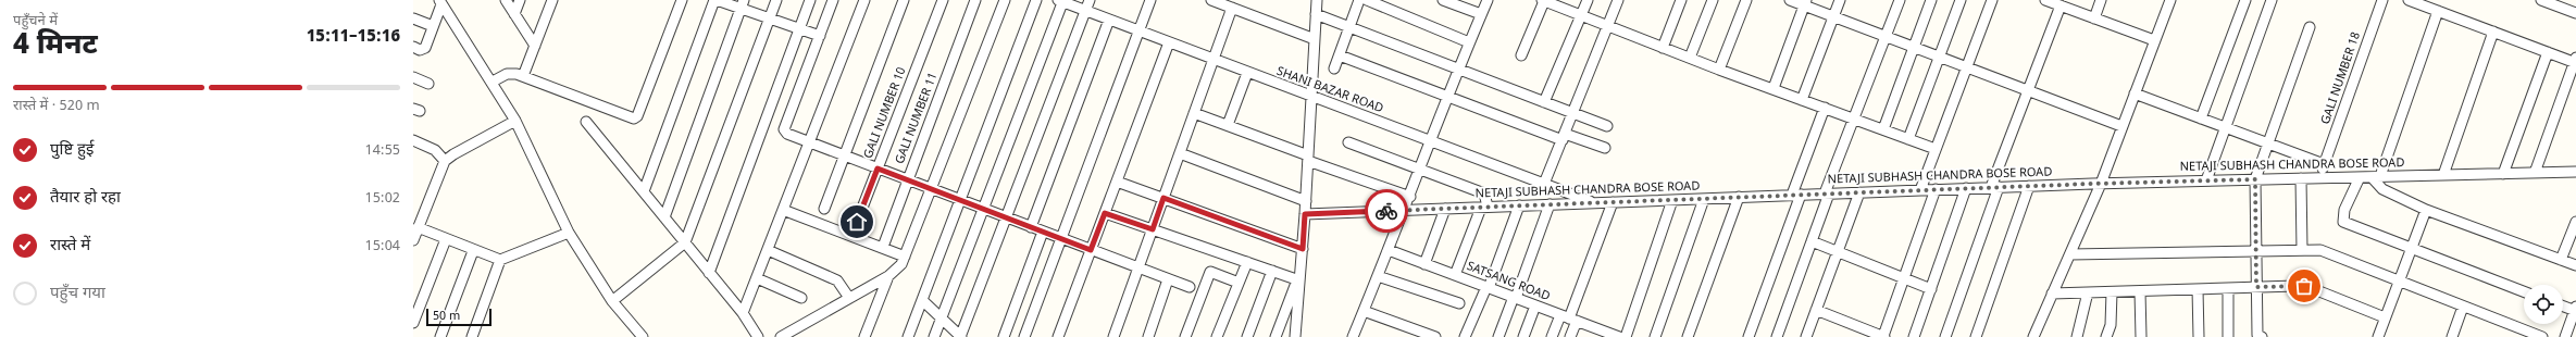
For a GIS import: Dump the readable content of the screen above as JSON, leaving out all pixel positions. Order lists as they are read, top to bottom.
{
  "streets": {
    "street": [
      "GALI NUMBER 18",
      "SHANI BAZAR ROAD",
      "GALI NUMBER 10",
      "GALI NUMBER 11",
      "NETAJI SUBHASH CHANDRA BOSE ROAD",
      "SATSANG ROAD"
    ]
  },
  "crossings": [
    ["GALI NUMBER 18", "NETAJI SUBHASH CHANDRA BOSE ROAD"],
    ["SHANI BAZAR ROAD", "NETAJI SUBHASH CHANDRA BOSE ROAD"]
  ],
  "scale_bar": "50 m",
  "page": {
    "heading": ["4 मिनट", "पहुँचने में", "15:11–15:16"],
    "bar": "रास्ते में · 520 m",
    "list": [
      ["पुष्टि हुई", "14:55"],
      ["तैयार हो रहा", "15:02"],
      ["रास्ते में", "15:04"],
      "पहुँच गया"
    ],
    "scale": "50 m"
  }
}
